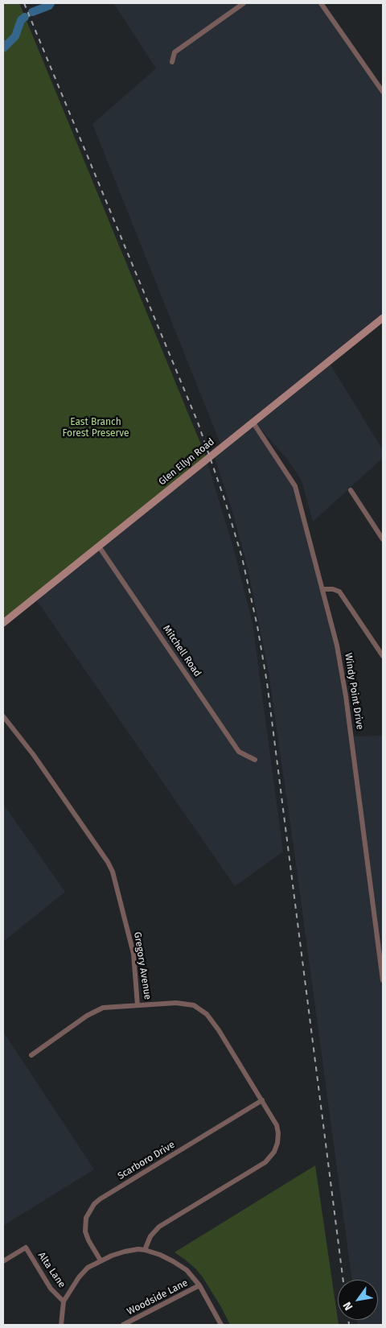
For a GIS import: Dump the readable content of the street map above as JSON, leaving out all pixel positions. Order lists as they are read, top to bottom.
{
  "streets": {
    "street": [
      "Glen Ellyn Road",
      "Mitchell Road",
      "Windy Point Drive",
      "Gregory Avenue",
      "Scarboro Drive",
      "Alta Lane",
      "Woodside Lane"
    ]
  },
  "crossings": [
    ["Glen Ellyn Road", "Mitchell Road"],
    ["Glen Ellyn Road", "Windy Point Drive"],
    ["Gregory Avenue", "Scarboro Drive"]
  ],
  "parks": ["East Branch Forest Preserve"],
  "north": "bottom left"
}
